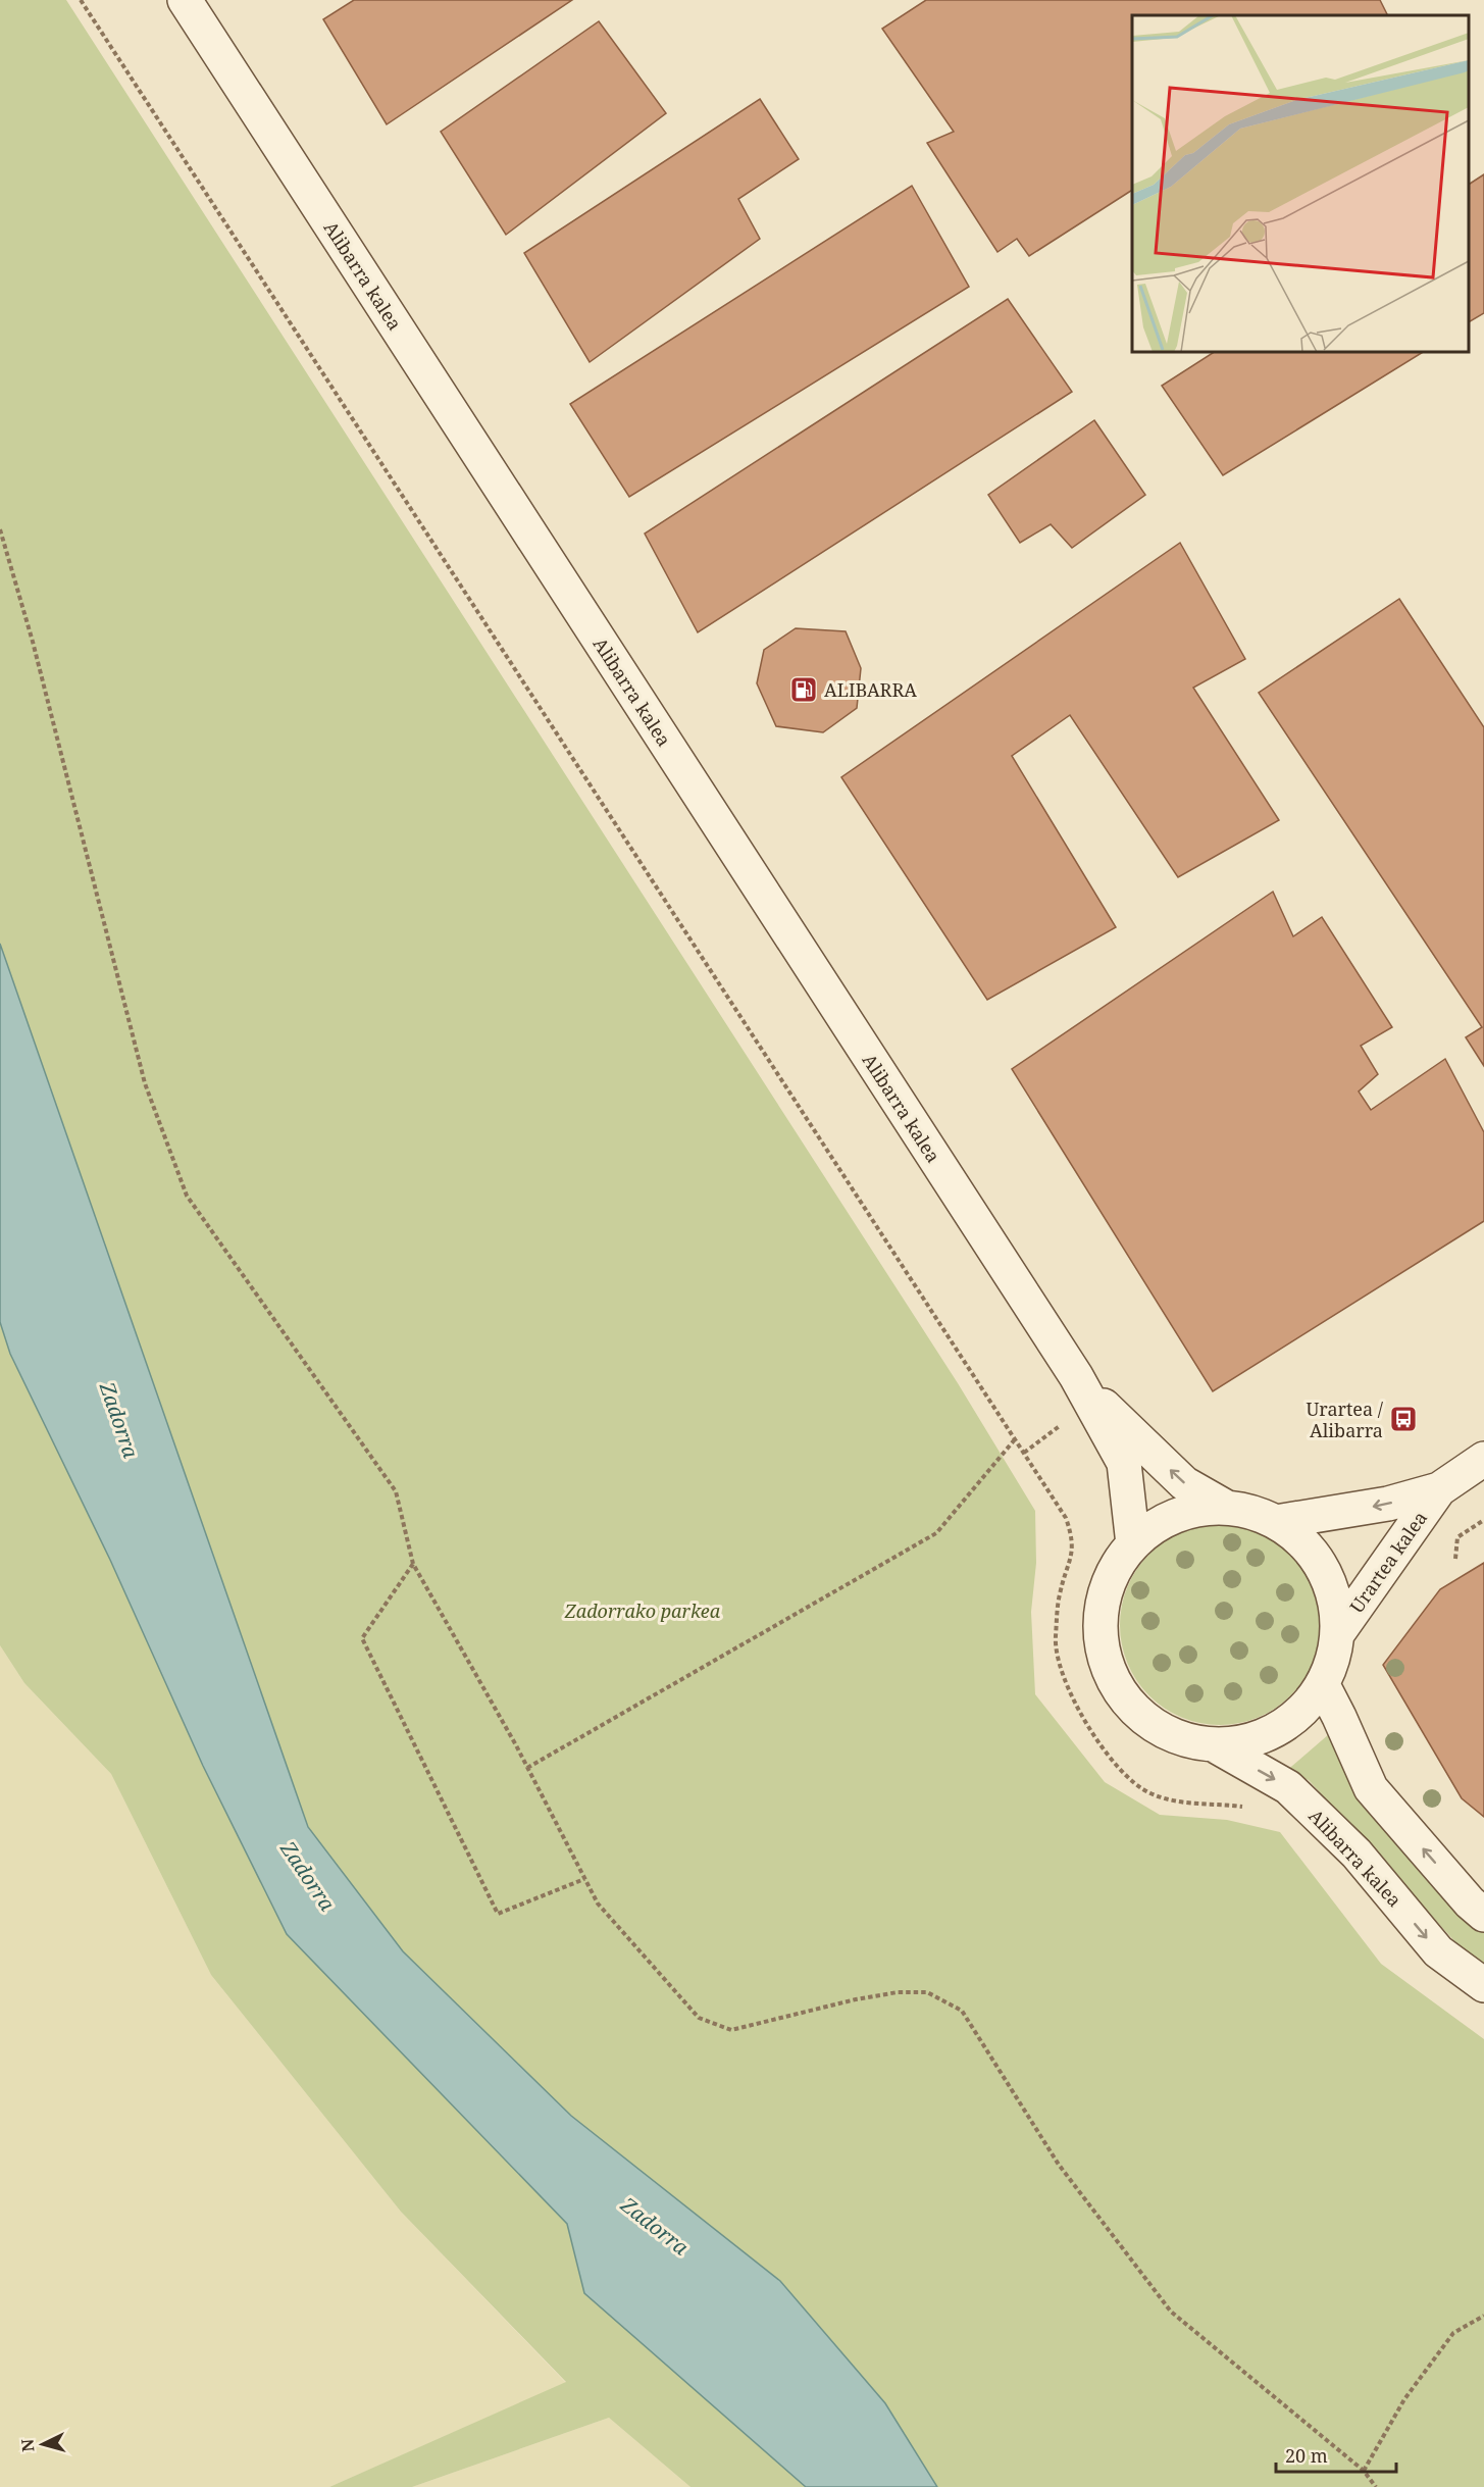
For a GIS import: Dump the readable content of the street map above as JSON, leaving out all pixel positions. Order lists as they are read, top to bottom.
{
  "streets": {
    "street": ["Alibarra kalea", "Urartea kalea"]
  },
  "one_way": ["Urartea kalea"],
  "water": ["Zadorra"],
  "parks": ["Zadorrako parkea"],
  "places": {
    "fuel station": ["ALIBARRA"],
    "bus stop": ["Urartea / Alibarra"]
  },
  "scale_bar": "20 m",
  "north": "left"
}
